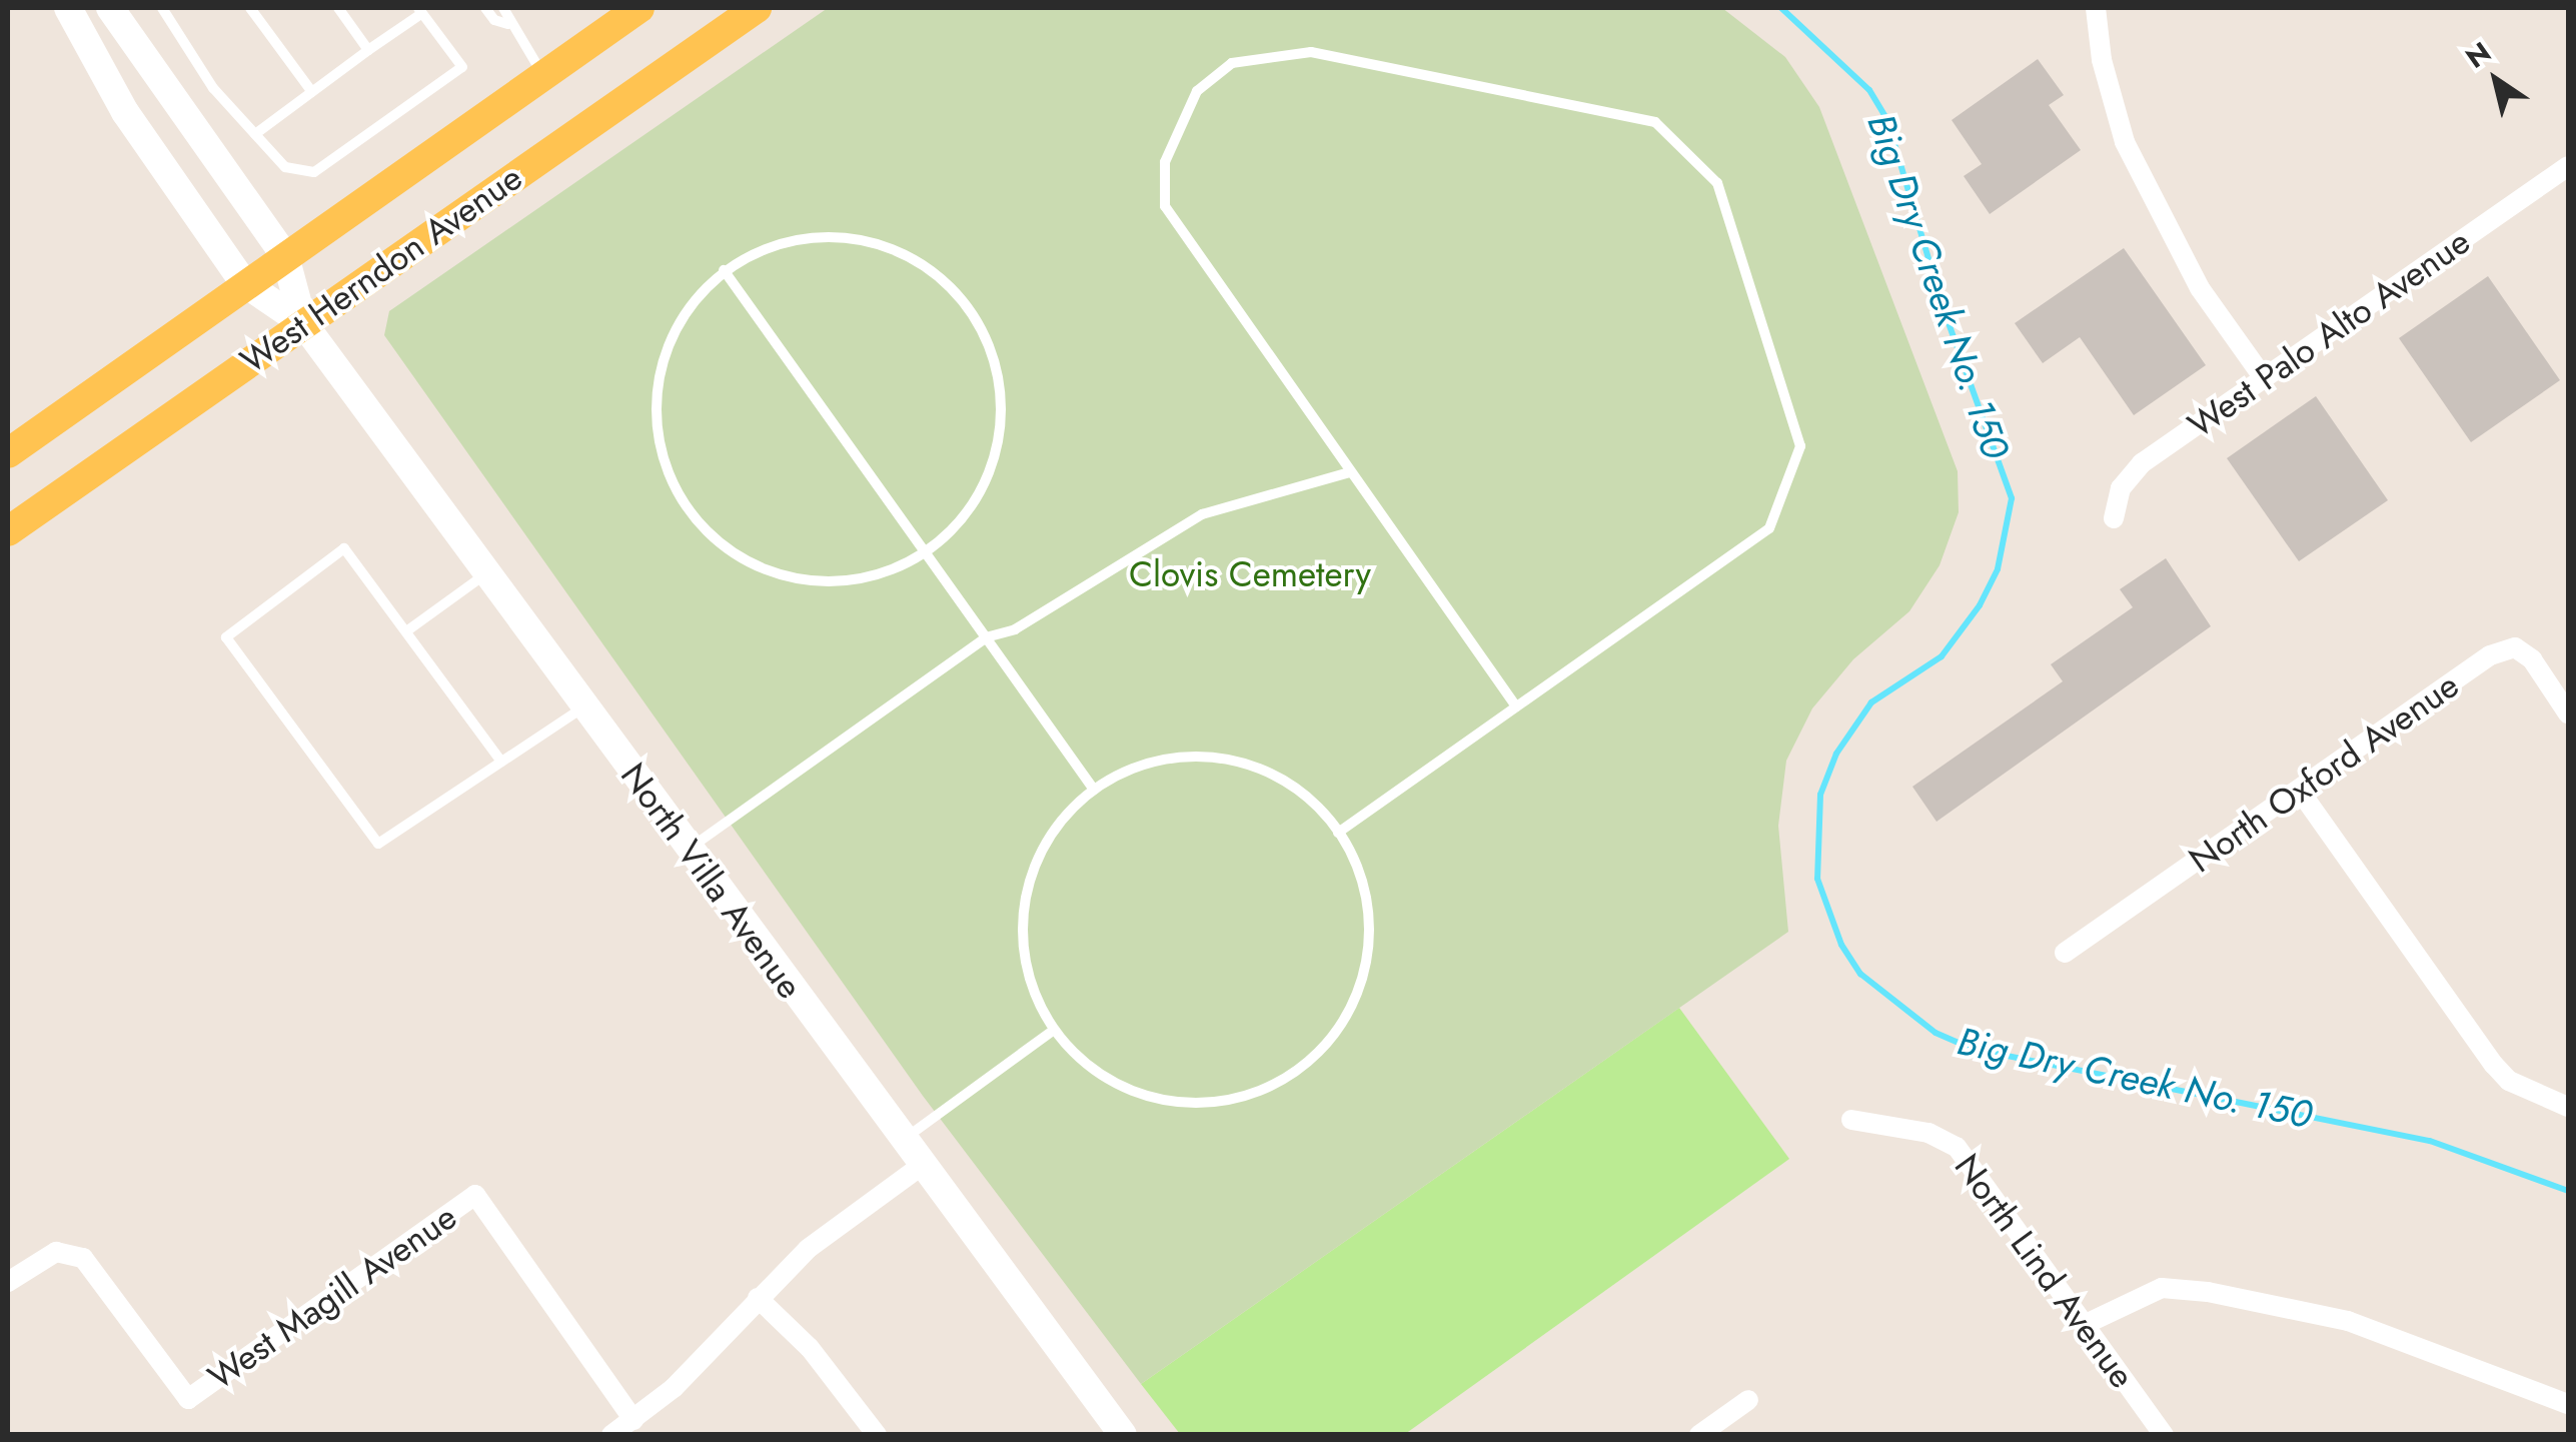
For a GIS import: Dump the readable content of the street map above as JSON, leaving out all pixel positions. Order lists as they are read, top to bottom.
{
  "streets": {
    "main road": ["West Herndon Avenue", "North Villa Avenue"],
    "street": [
      "West Palo Alto Avenue",
      "North Oxford Avenue",
      "North Lind Avenue",
      "West Magill Avenue"
    ]
  },
  "crossings": [
    ["West Herndon Avenue", "North Villa Avenue"]
  ],
  "water": ["Big Dry Creek No. 150"],
  "parks": ["Clovis Cemetery"],
  "north": "top left"
}
